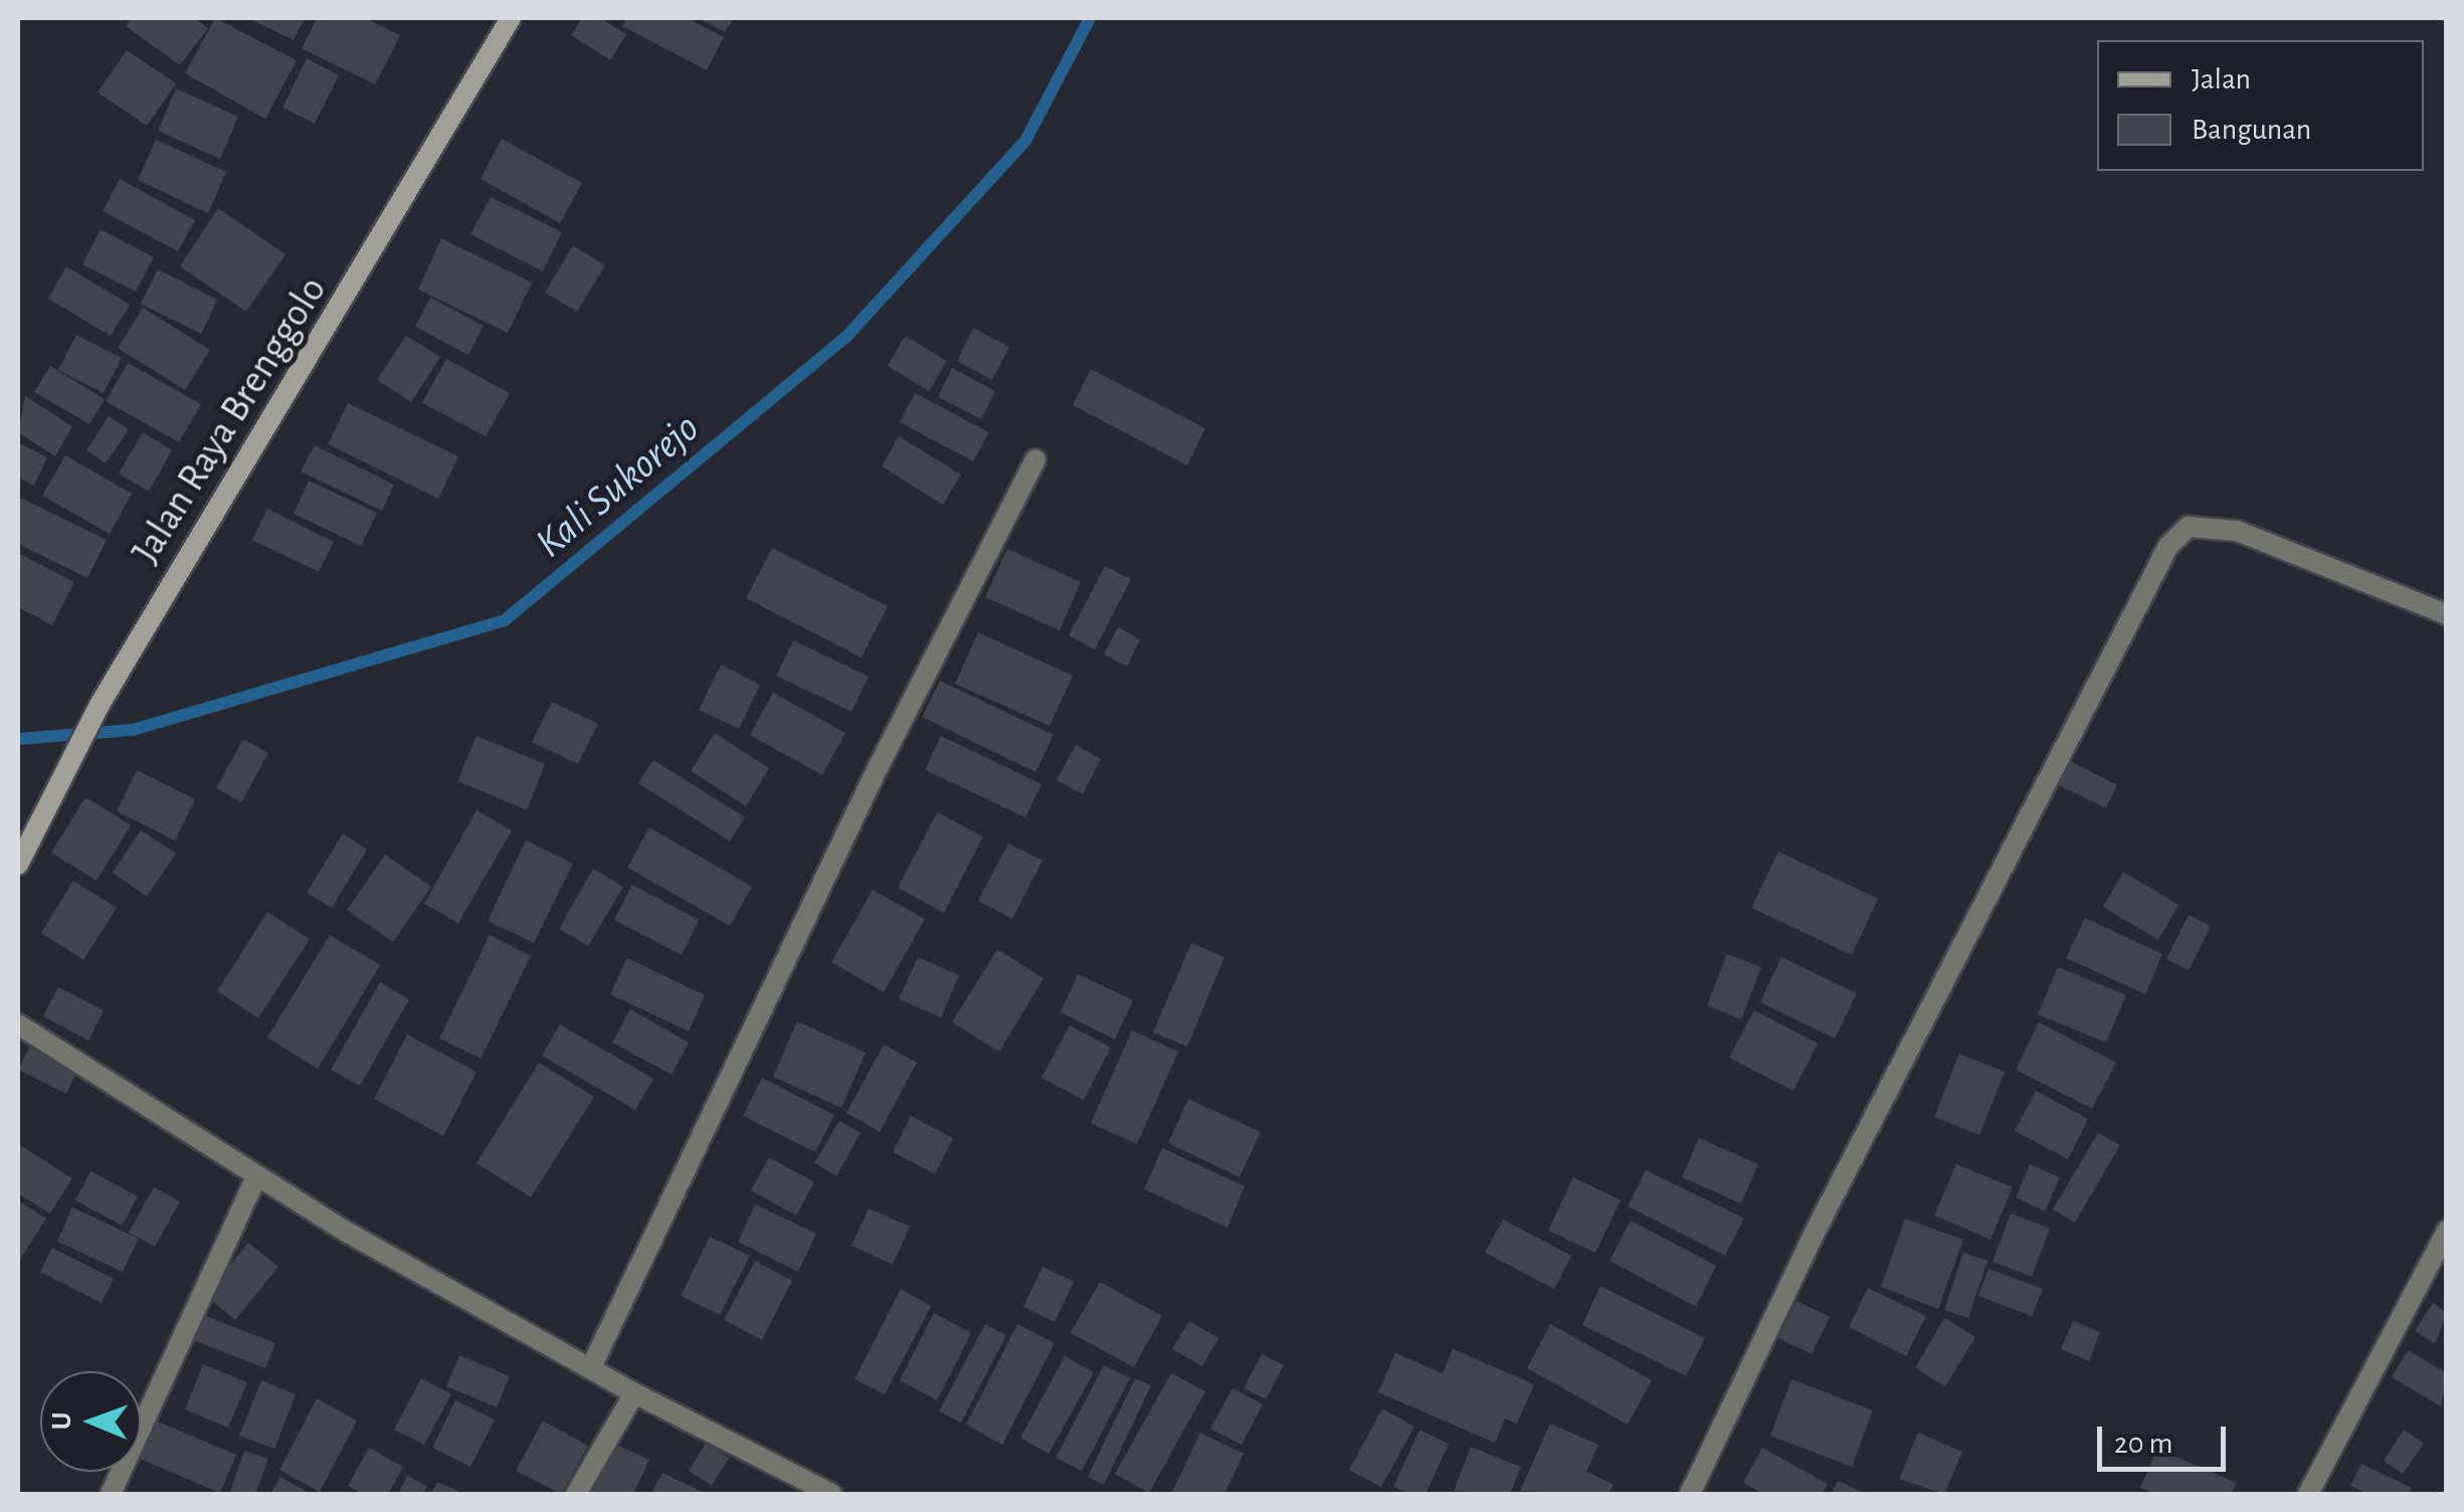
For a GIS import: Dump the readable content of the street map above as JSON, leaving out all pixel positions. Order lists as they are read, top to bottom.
{
  "streets": {
    "main road": ["Jalan Raya Brenggolo"]
  },
  "water": ["Kali Sukorejo"],
  "legend": ["Jalan", "Bangunan"],
  "scale_bar": "20 m",
  "north": "left"
}
